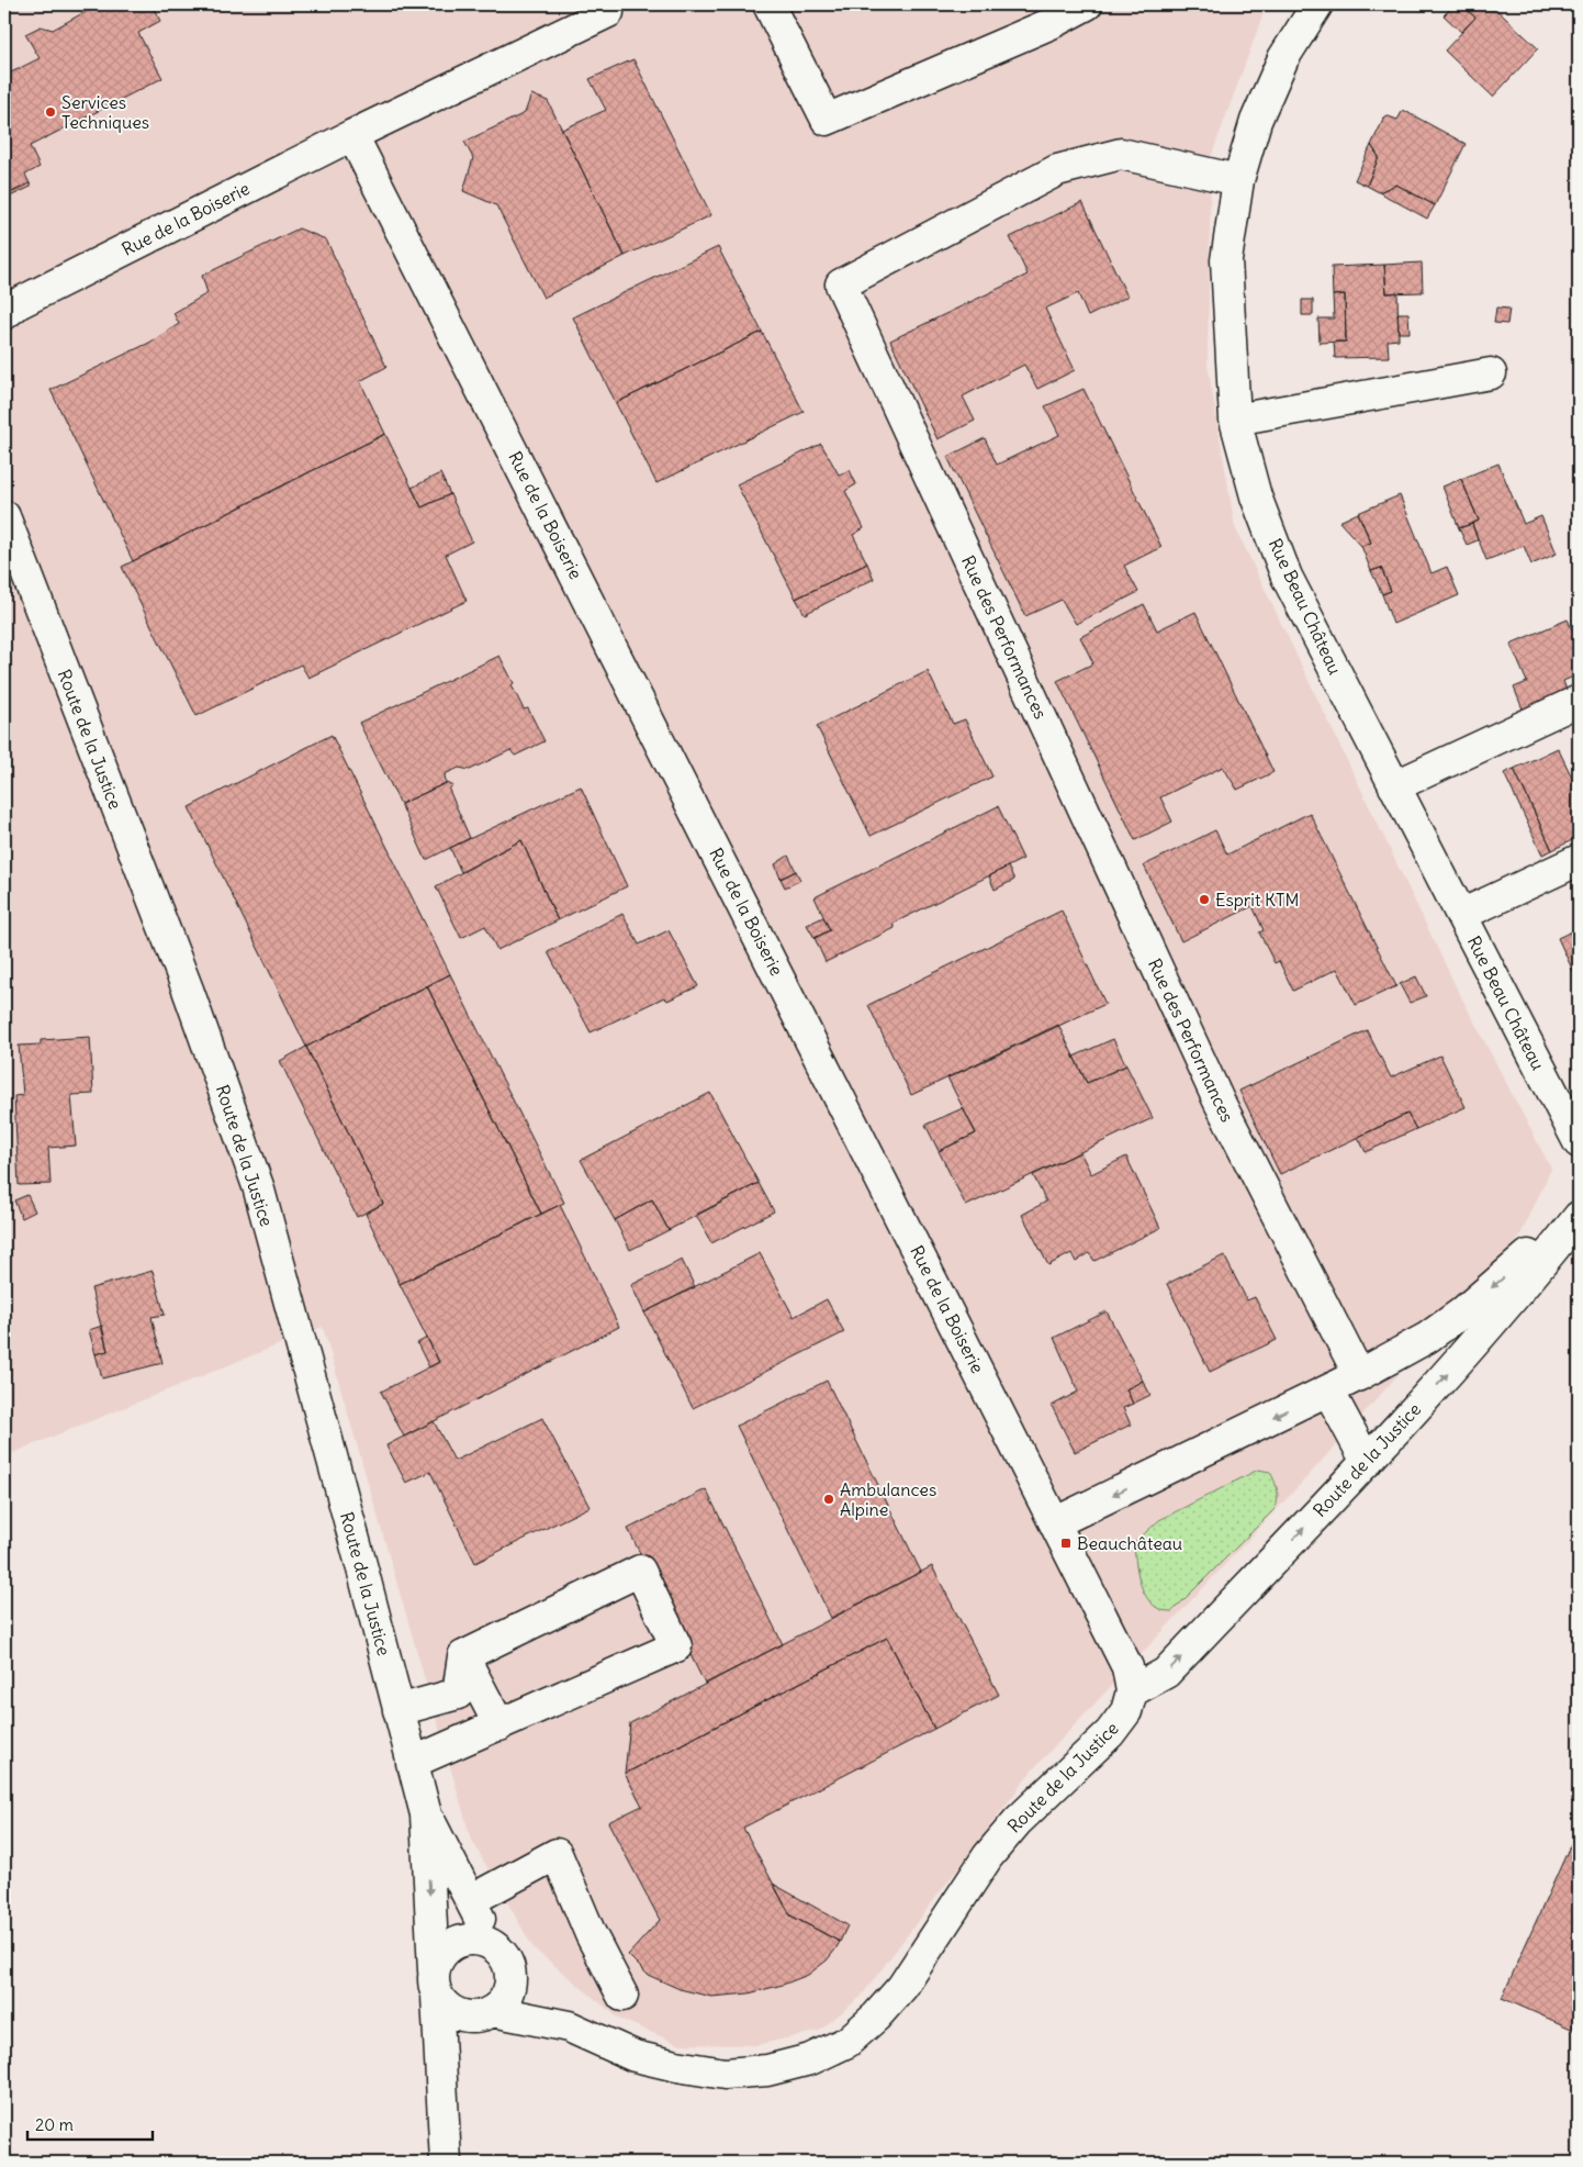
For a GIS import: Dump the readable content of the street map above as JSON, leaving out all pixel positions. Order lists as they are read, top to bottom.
{
  "streets": {
    "street": [
      "Rue de la Boiserie",
      "Rue Beau Château",
      "Rue des Performances",
      "Route de la Justice"
    ]
  },
  "crossings": [
    ["Rue de la Boiserie", "Route de la Justice"],
    ["Rue Beau Château", "Rue des Performances"]
  ],
  "places": {
    "other": ["Services Techniques", "Esprit KTM", "Ambulances Alpine"],
    "transit": ["Beauchâteau"]
  },
  "scale_bar": "20 m"
}
